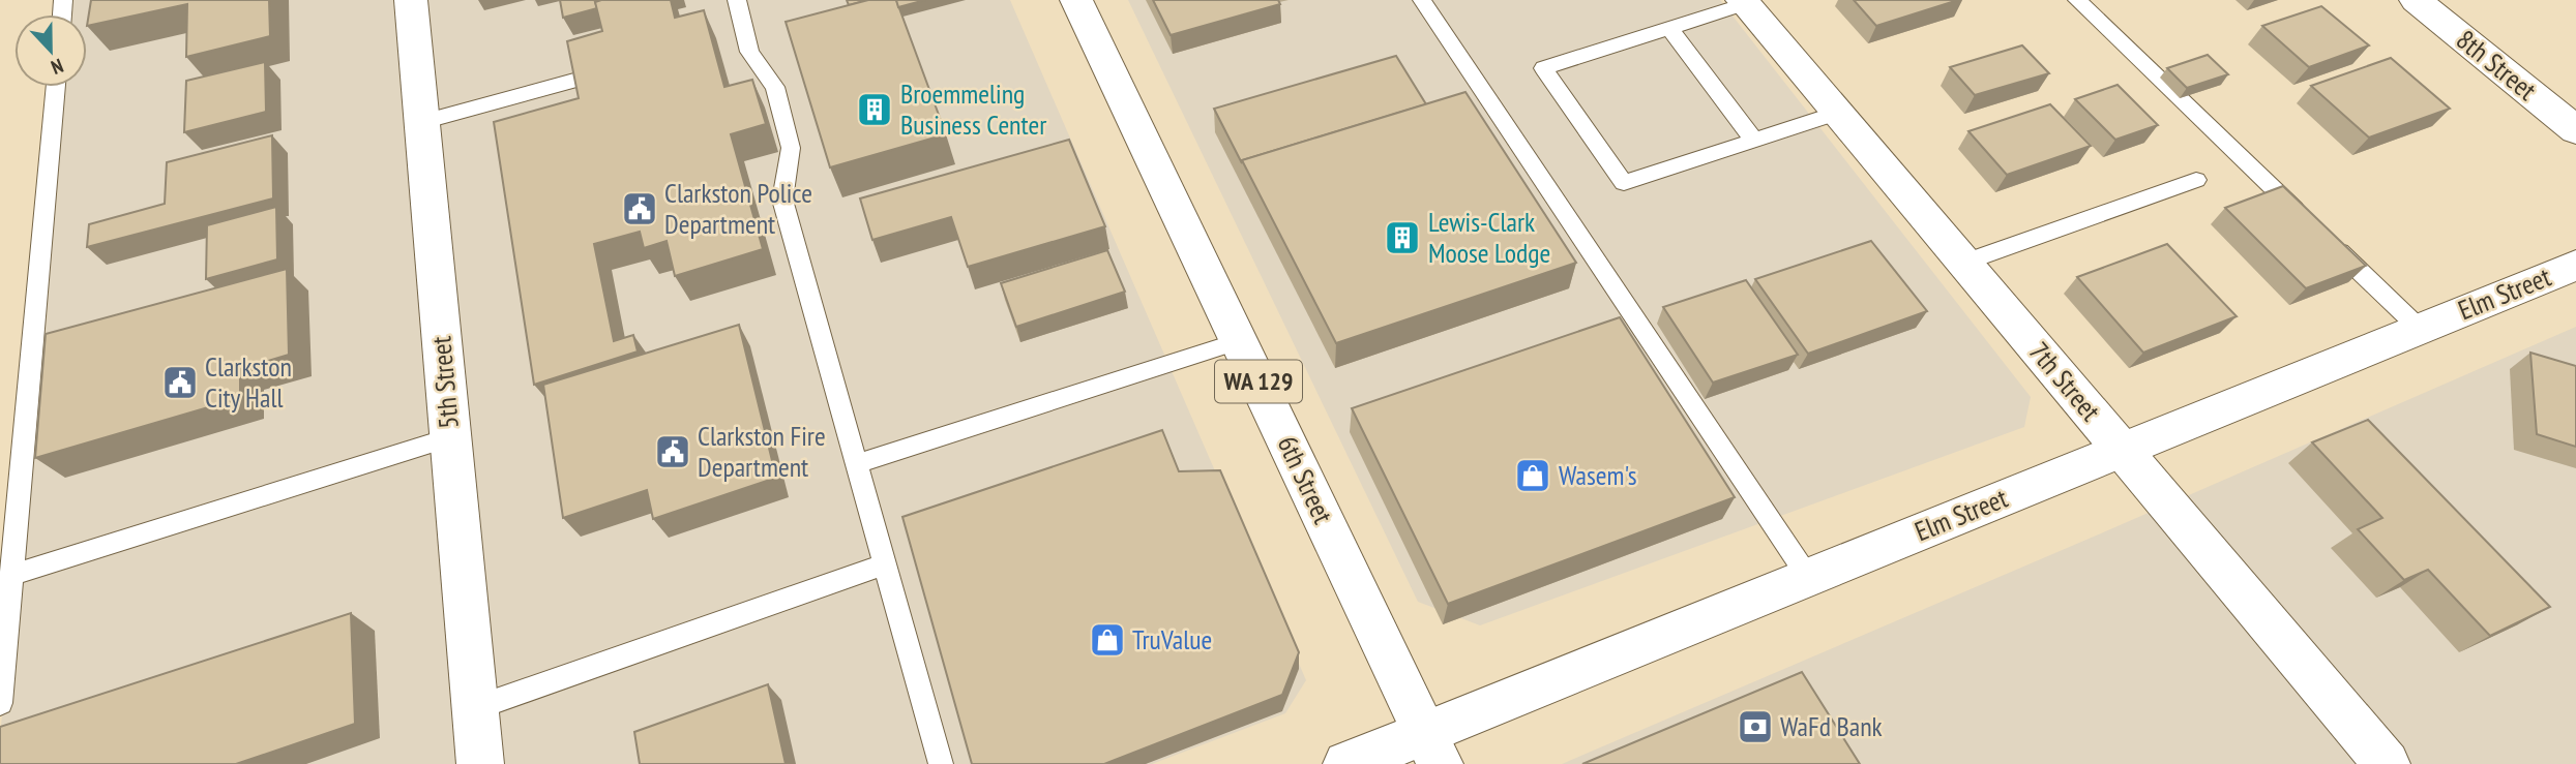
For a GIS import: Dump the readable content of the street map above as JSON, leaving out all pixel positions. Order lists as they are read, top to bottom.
{
  "streets": {
    "street": [
      "8th Street",
      "Elm Street",
      "WA 129",
      "7th Street",
      "5th Street",
      "6th Street"
    ]
  },
  "crossings": [
    ["Elm Street", "7th Street"],
    ["Elm Street", "6th Street"]
  ],
  "places": {
    "building": ["Broemmeling Business Center", "Lewis-Clark Moose Lodge"],
    "public building": ["Clarkston Police Department", "Clarkston City Hall", "Clarkston Fire Department"],
    "shop": ["Wasem's", "TruValue"],
    "bank": ["WaFd Bank"]
  },
  "north": "bottom"
}
